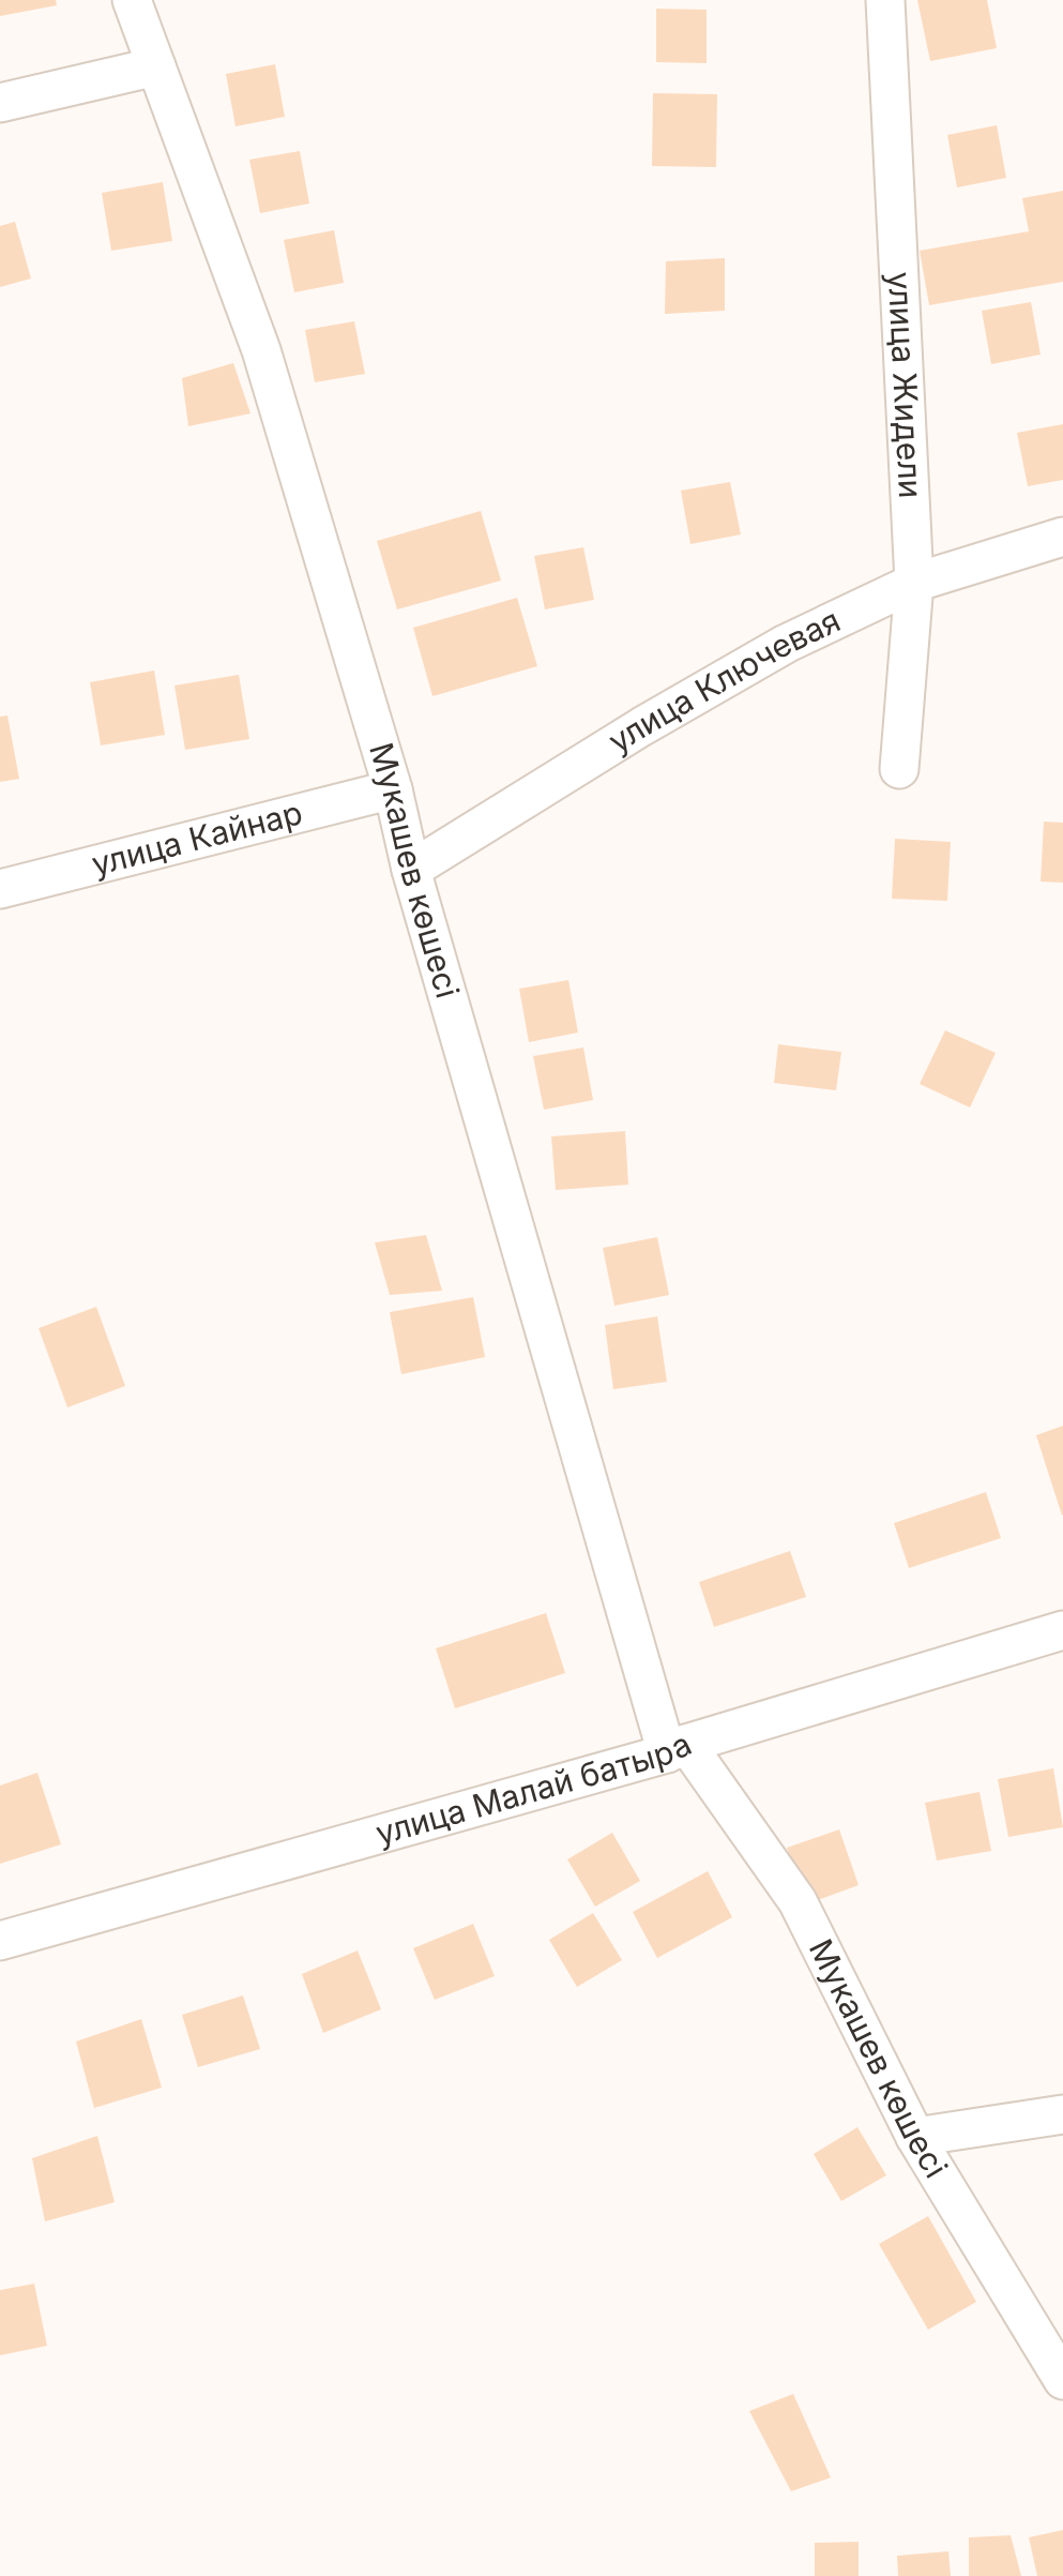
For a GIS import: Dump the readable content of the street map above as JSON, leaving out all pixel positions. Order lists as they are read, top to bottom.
{
  "streets": {
    "street": [
      "улица Жидели",
      "улица Ключевая",
      "улица Кайнар",
      "Мукашев көшесі",
      "улица Малай батыра"
    ]
  },
  "crossings": [
    ["улица Жидели", "улица Ключевая"],
    ["улица Ключевая", "Мукашев көшесі"],
    ["улица Кайнар", "Мукашев көшесі"],
    ["Мукашев көшесі", "улица Малай батыра"]
  ]
}
